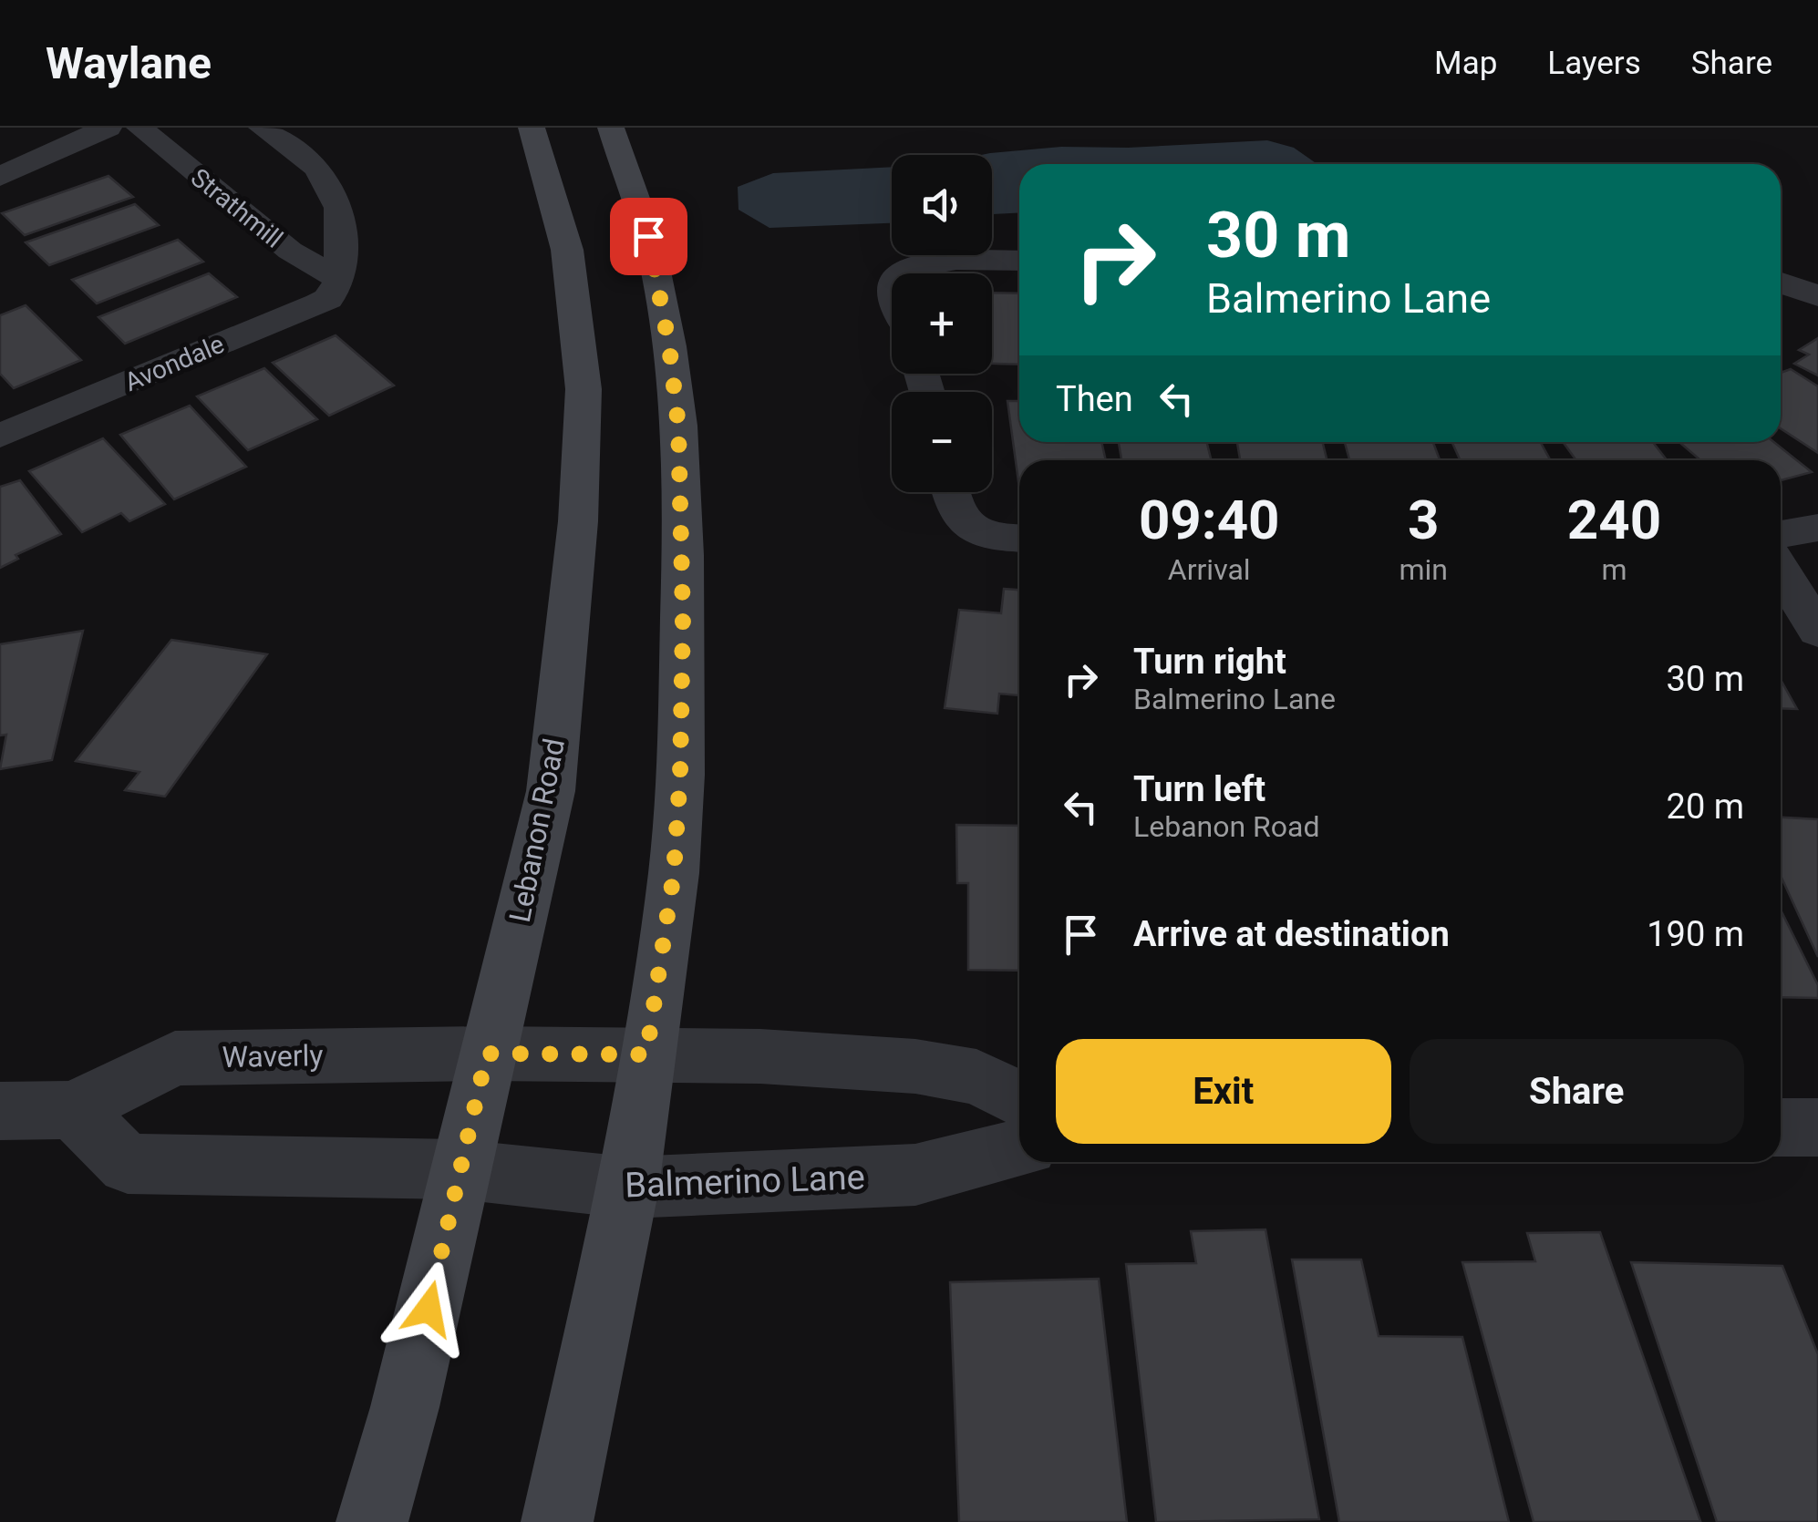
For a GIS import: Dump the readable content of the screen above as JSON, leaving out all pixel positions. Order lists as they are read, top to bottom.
{
  "streets": {
    "main road": ["Lebanon Road"],
    "street": [
      "Strathmill",
      "Avondale",
      "Waverly",
      "Balmerino Lane"
    ]
  },
  "crossings": [
    ["Strathmill", "Avondale"],
    ["Lebanon Road", "Waverly"],
    ["Lebanon Road", "Balmerino Lane"]
  ],
  "page": {
    "header": "Waylane",
    "nav": ["Map", "Layers", "Share"],
    "map_buttons": ["+", "−"],
    "turn": ["30 m", "Balmerino Lane"],
    "then": "Then",
    "eta": [
      "09:40",
      "Arrival",
      "3",
      "min",
      "240",
      "m"
    ],
    "list": [
      {
        "name": "Turn right",
        "note": "Balmerino Lane",
        "value": "30 m"
      },
      {
        "name": "Turn left",
        "note": "Lebanon Road",
        "value": "20 m"
      },
      {
        "name": "Arrive at destination",
        "value": "190 m"
      }
    ],
    "buttons": ["Exit", "Share"]
  }
}
